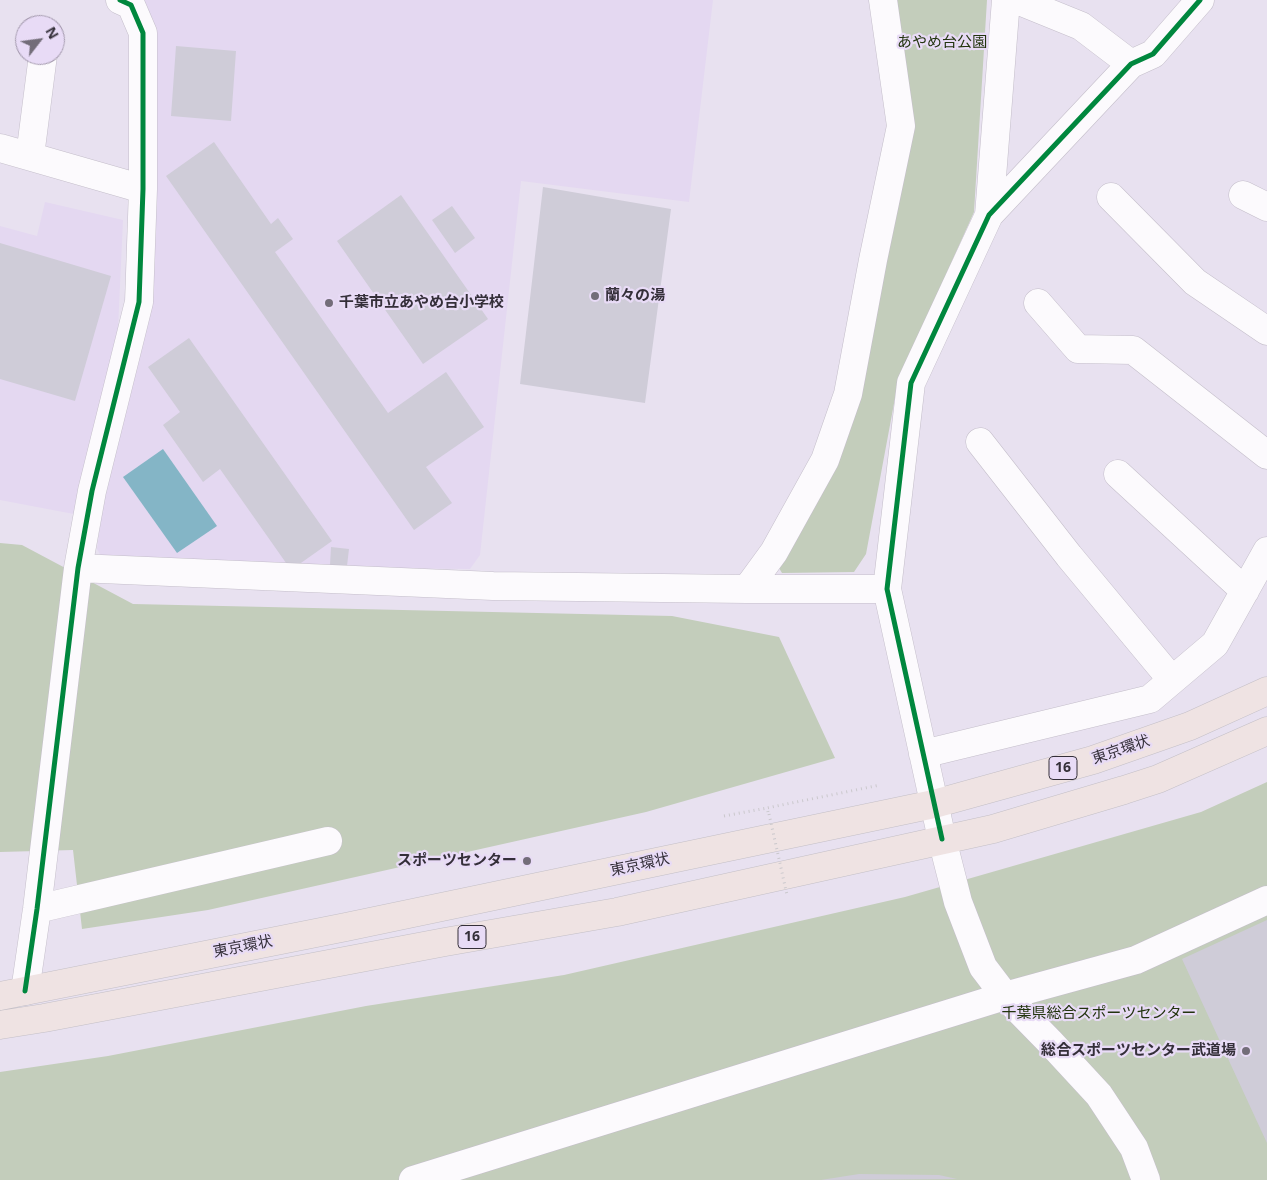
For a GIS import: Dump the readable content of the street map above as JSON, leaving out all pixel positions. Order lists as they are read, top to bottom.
{
  "streets": {
    "highway": ["東京環状", "16"]
  },
  "parks": ["あやめ台公園", "千葉県総合スポーツセンター"],
  "places": [
    "蘭々の湯",
    "千葉市立あやめ台小学校",
    "スポーツセンター",
    "総合スポーツセンター武道場"
  ],
  "north": "top right"
}
